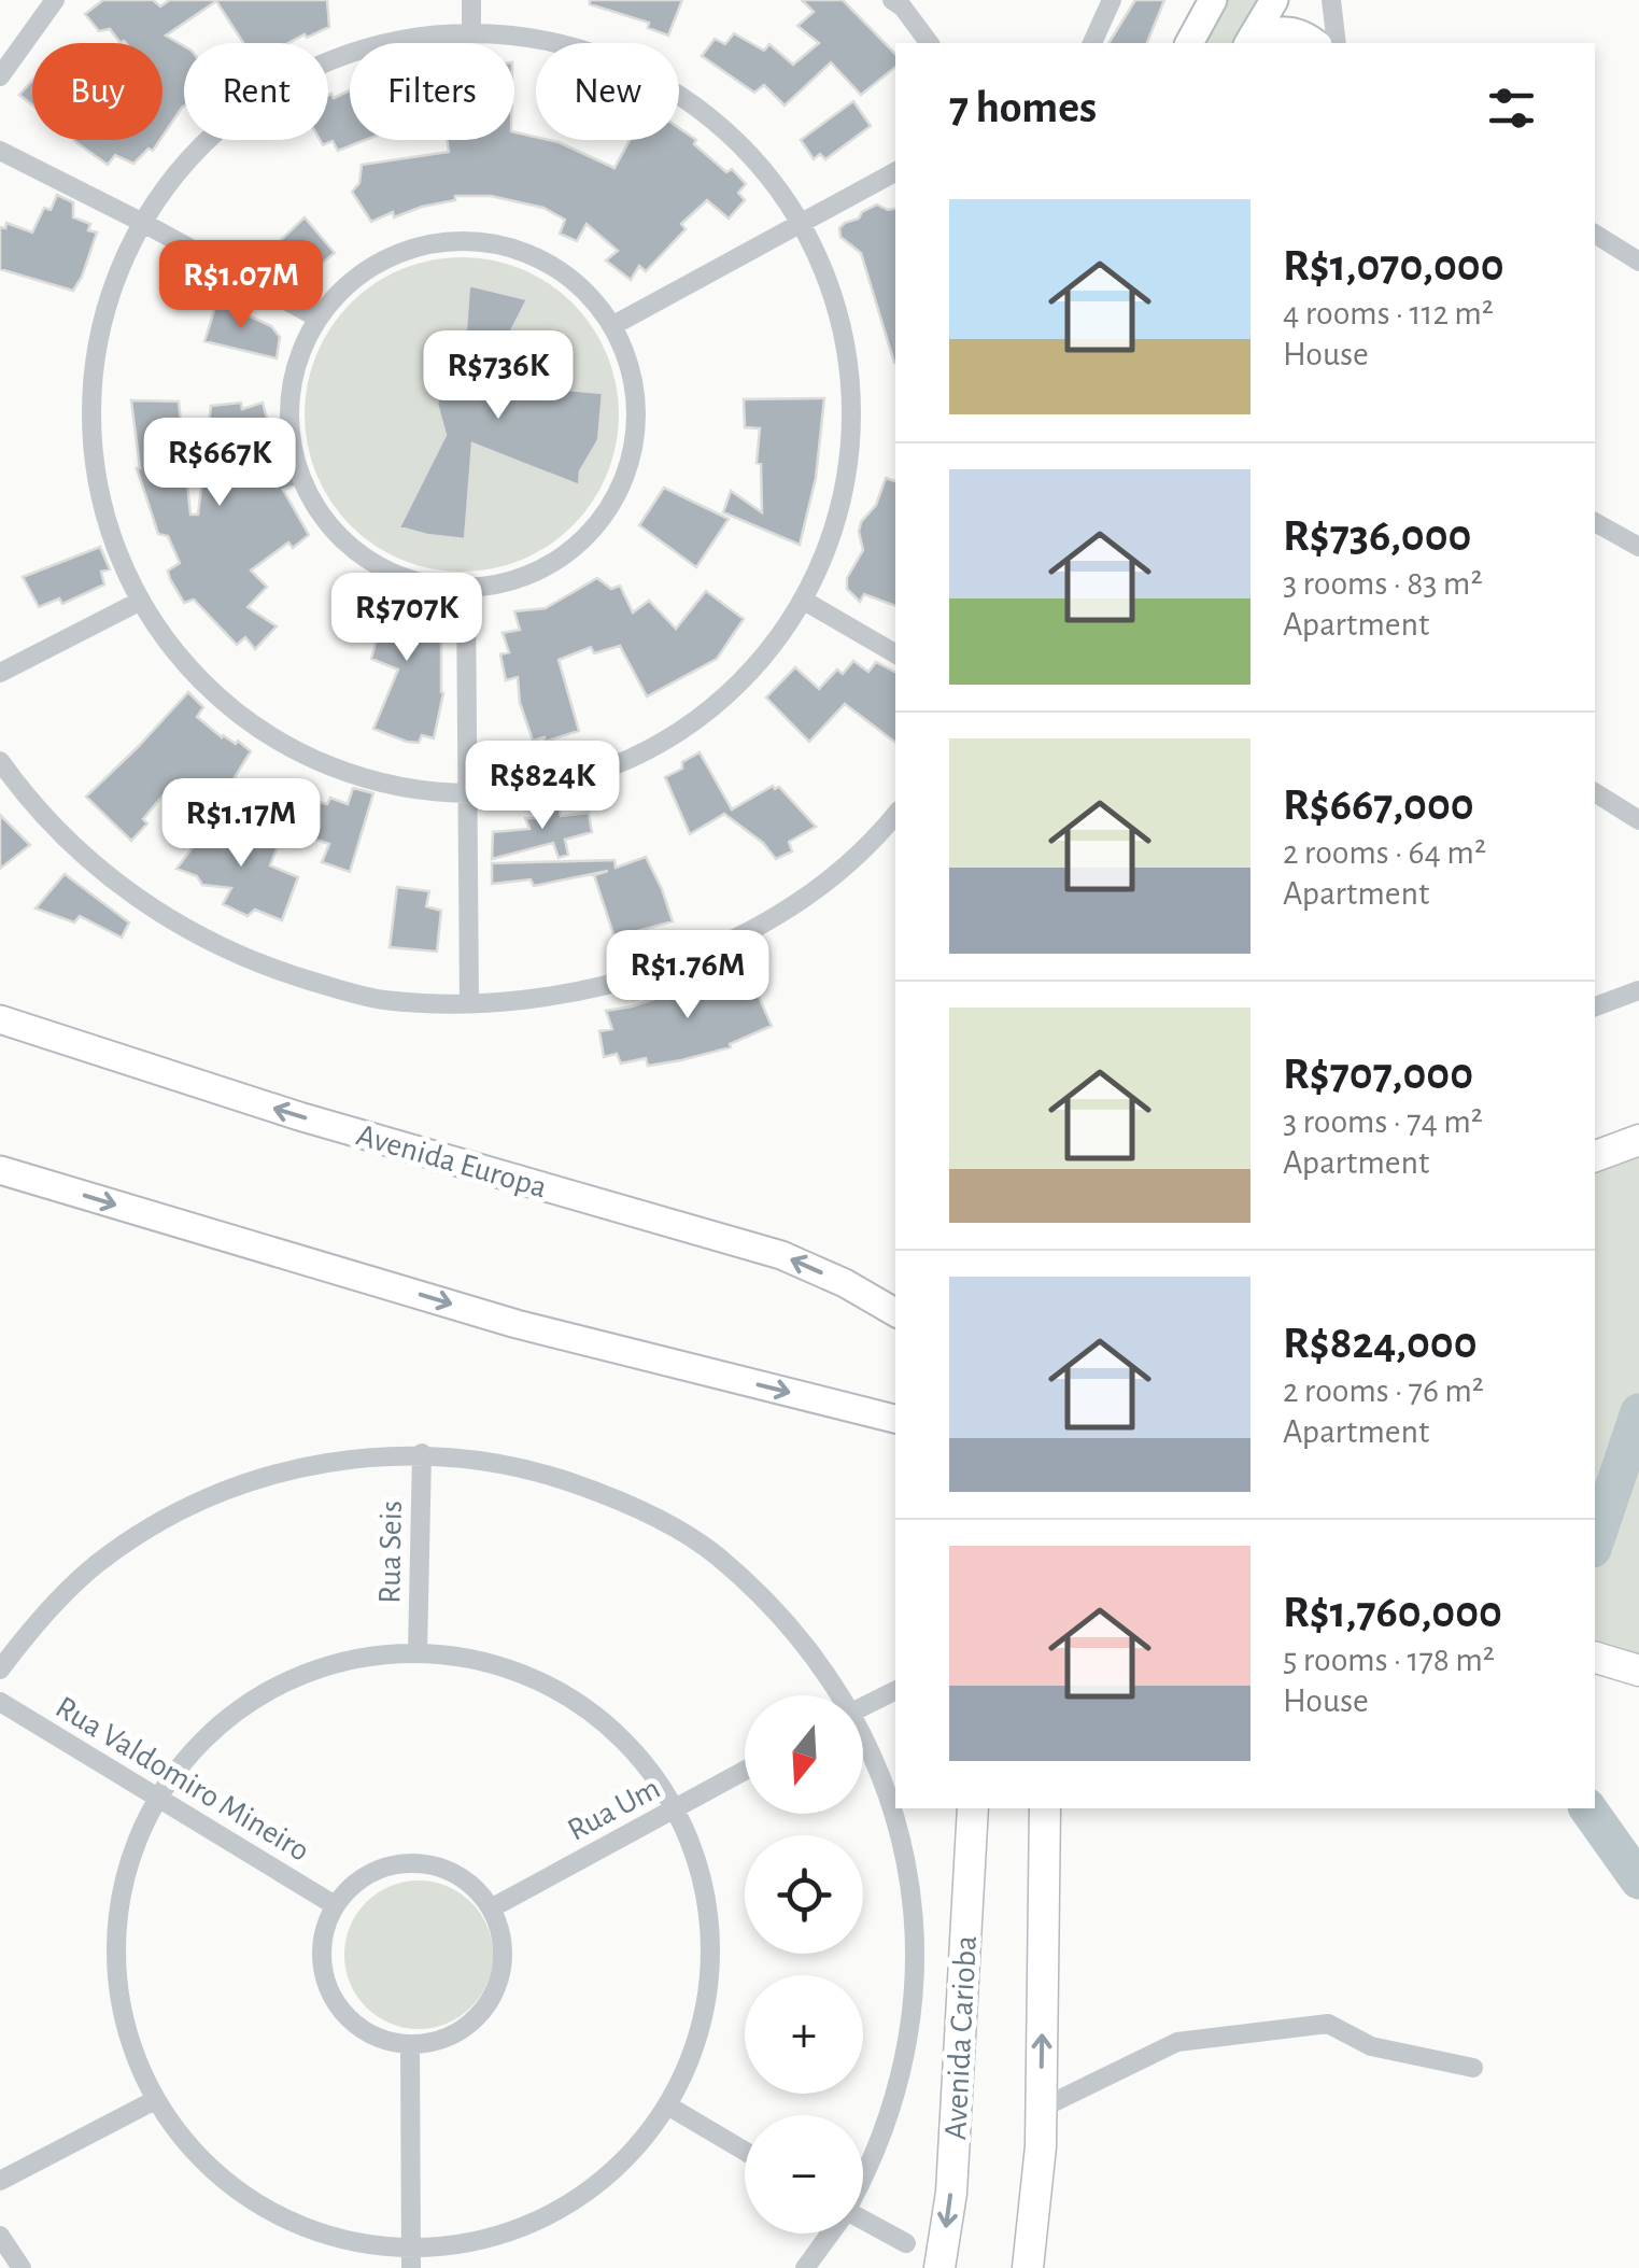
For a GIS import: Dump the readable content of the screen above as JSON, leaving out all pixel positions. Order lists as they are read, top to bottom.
{
  "streets": {
    "main road": ["Avenida Europa", "Avenida Carioba"],
    "street": ["Rua Seis", "Rua Valdomiro Mineiro", "Rua Um"]
  },
  "crossings": [
    ["Rua Valdomiro Mineiro", "Rua Um"]
  ],
  "north": "bottom",
  "page": {
    "chip": [
      "Buy",
      "Rent",
      "Filters",
      "New"
    ],
    "heading": "7 homes",
    "list": [
      {
        "name": "R$1,070,000",
        "note": "4 rooms · 112 m² · House"
      },
      {
        "name": "R$736,000",
        "note": "3 rooms · 83 m² · Apartment"
      },
      {
        "name": "R$667,000",
        "note": "2 rooms · 64 m² · Apartment"
      },
      {
        "name": "R$707,000",
        "note": "3 rooms · 74 m² · Apartment"
      },
      {
        "name": "R$824,000",
        "note": "2 rooms · 76 m² · Apartment"
      },
      {
        "name": "R$1,760,000",
        "note": "5 rooms · 178 m² · House"
      }
    ],
    "price": [
      "R$1.07M",
      "R$736K",
      "R$667K",
      "R$707K",
      "R$824K",
      "R$1.17M",
      "R$1.76M"
    ],
    "map_buttons": ["+", "−"]
  }
}
